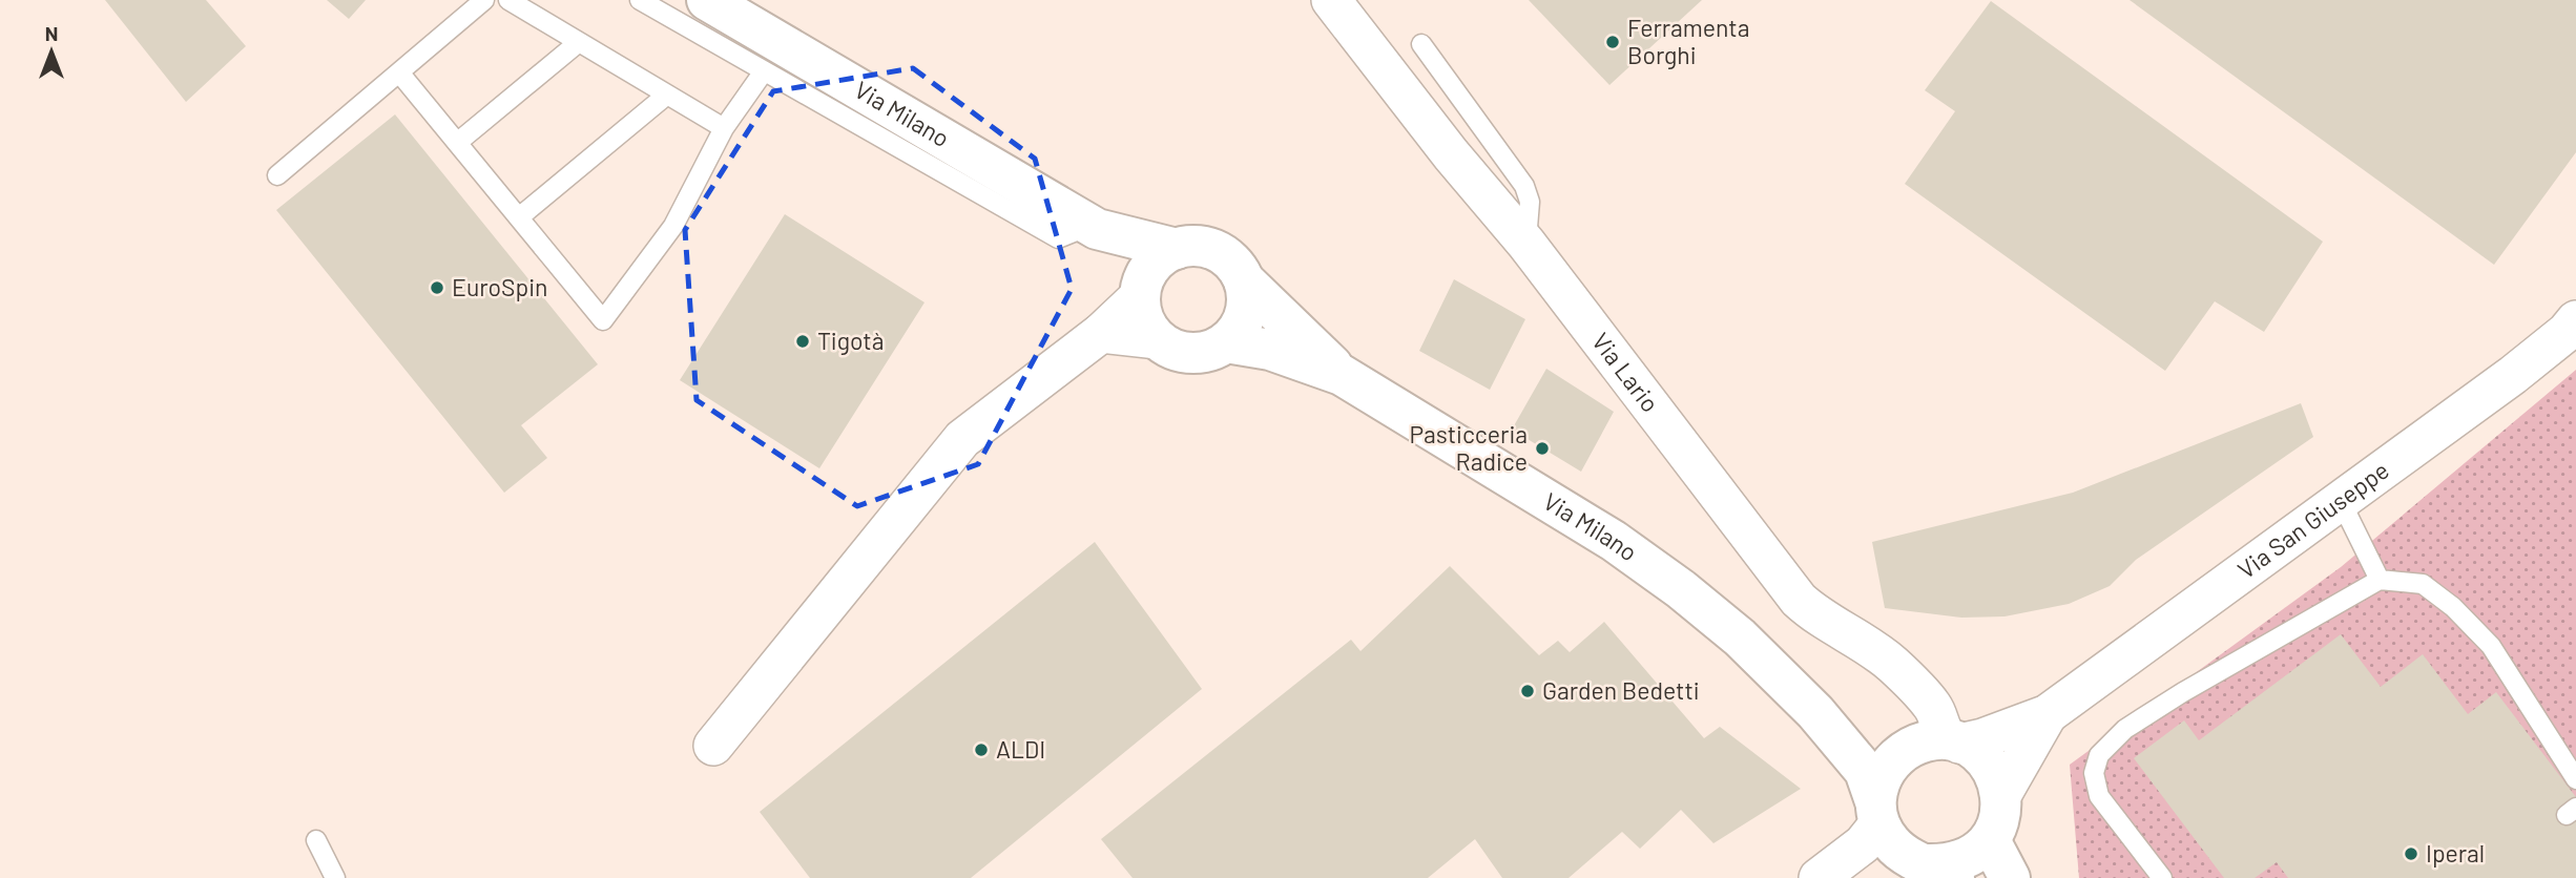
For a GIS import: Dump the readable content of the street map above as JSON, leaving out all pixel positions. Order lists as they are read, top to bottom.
{
  "streets": {
    "main road": ["Via Milano"],
    "street": ["Via Lario", "Via San Giuseppe"]
  },
  "crossings": [
    ["Via Milano", "Via Lario"],
    ["Via Milano", "Via San Giuseppe"],
    ["Via Lario", "Via San Giuseppe"]
  ],
  "places": [
    "Ferramenta Borghi",
    "EuroSpin",
    "Tigotà",
    "Pasticceria Radice",
    "Garden Bedetti",
    "ALDI",
    "Iperal"
  ],
  "north": "top"
}
